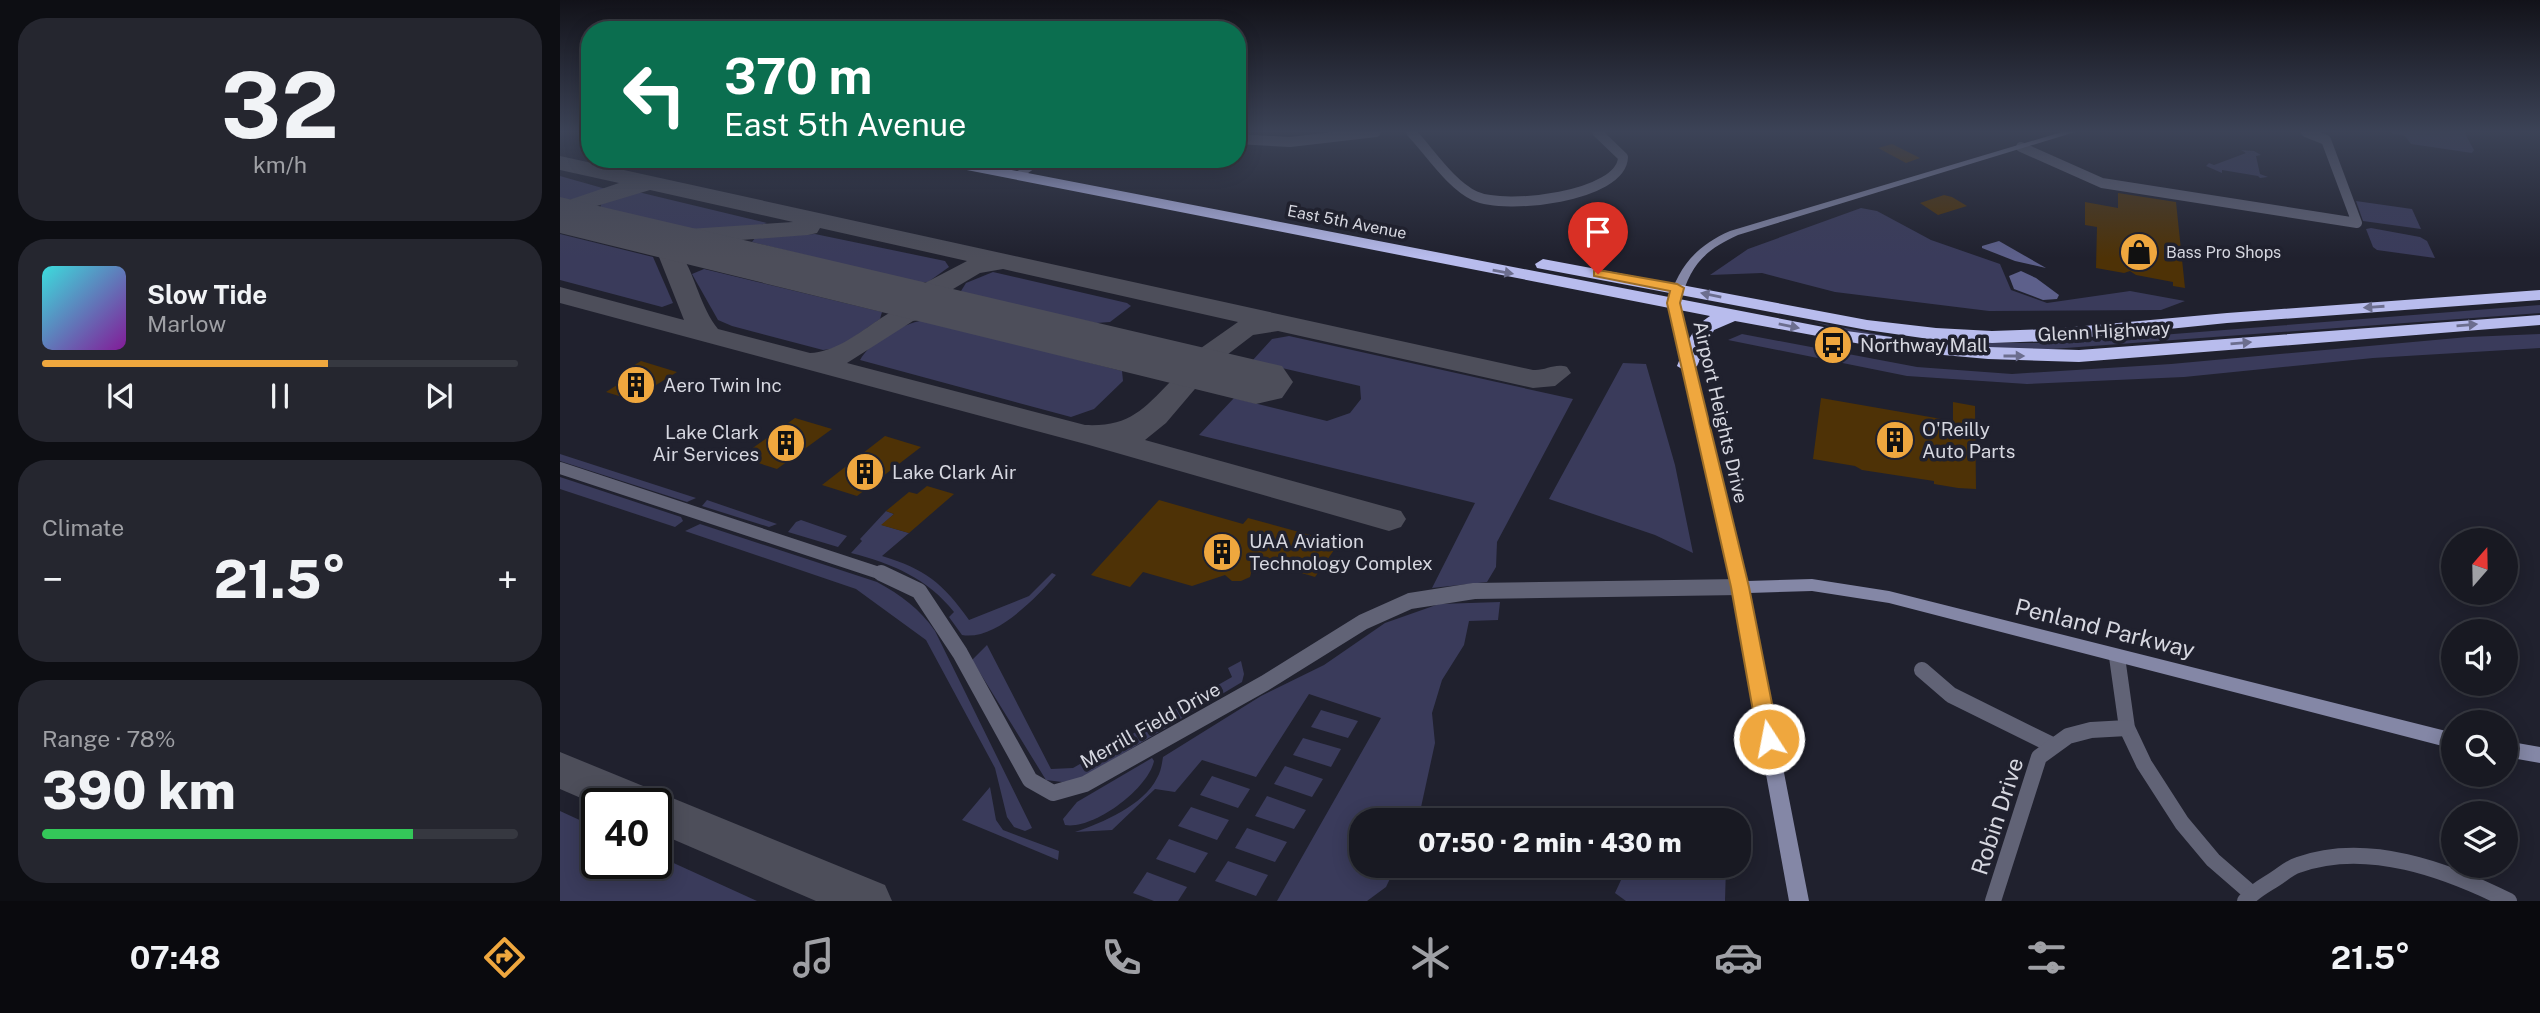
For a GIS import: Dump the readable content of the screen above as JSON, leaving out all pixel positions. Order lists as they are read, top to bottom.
{
  "streets": {
    "highway": ["East 5th Avenue", "Glenn Highway"],
    "street": [
      "Airport Heights Drive",
      "Penland Parkway",
      "Merrill Field Drive",
      "Robin Drive"
    ]
  },
  "crossings": [
    ["East 5th Avenue", "Glenn Highway"],
    ["East 5th Avenue", "Airport Heights Drive"],
    ["Glenn Highway", "Airport Heights Drive"],
    ["Airport Heights Drive", "Penland Parkway"],
    ["Airport Heights Drive", "Merrill Field Drive"],
    ["Penland Parkway", "Merrill Field Drive"]
  ],
  "places": {
    "shop": ["Bass Pro Shops"],
    "bus stop": ["Northway Mall"],
    "building": [
      "Aero Twin Inc",
      "O'Reilly Auto Parts",
      "Lake Clark Air Services",
      "Lake Clark Air",
      "UAA Aviation Technology Complex"
    ]
  },
  "north": "top",
  "page": {
    "tile": [
      ["32", "km/h"],
      "Climate",
      ["Range · 78%", "390 km"]
    ],
    "turn": ["370 m", "East 5th Avenue"],
    "song": ["Slow Tide", "Marlow"],
    "heat": ["−", "21.5°", "+"],
    "limit": "40",
    "trip": "07:50 · 2 min · 430 m",
    "tabs": ["07:48", "21.5°"]
  }
}
